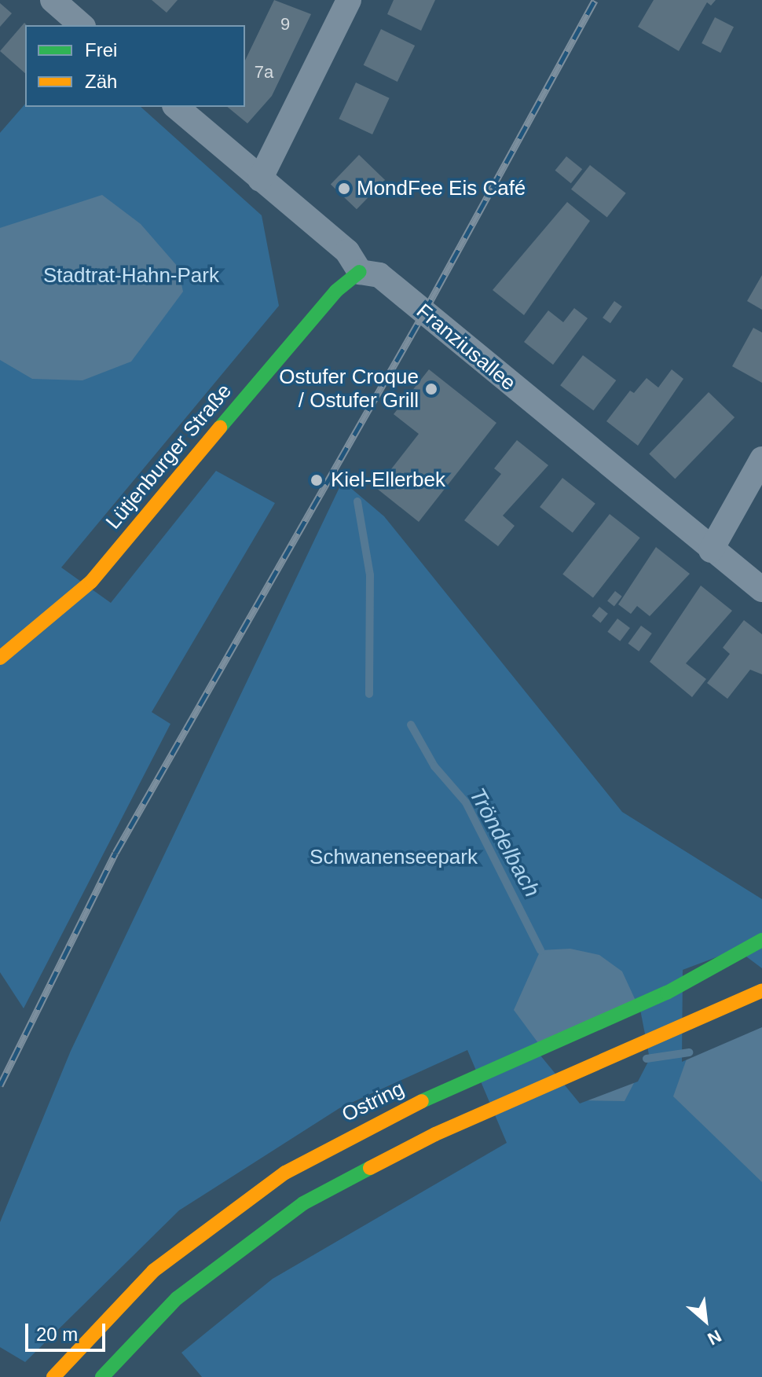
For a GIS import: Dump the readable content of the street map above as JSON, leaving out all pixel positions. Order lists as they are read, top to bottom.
{
  "streets": {
    "main road": ["Lütjenburger Straße", "Ostring"],
    "street": ["Franziusallee"]
  },
  "crossings": [
    ["Franziusallee", "Lütjenburger Straße"]
  ],
  "water": ["Tröndelbach"],
  "parks": ["Stadtrat-Hahn-Park", "Schwanenseepark"],
  "places": ["MondFee Eis Café", "Ostufer Croque / Ostufer Grill", "Kiel-Ellerbek"],
  "house_numbers": ["9", "7a"],
  "legend": ["Frei", "Zäh"],
  "scale_bar": "20 m",
  "north": "bottom right"
}
